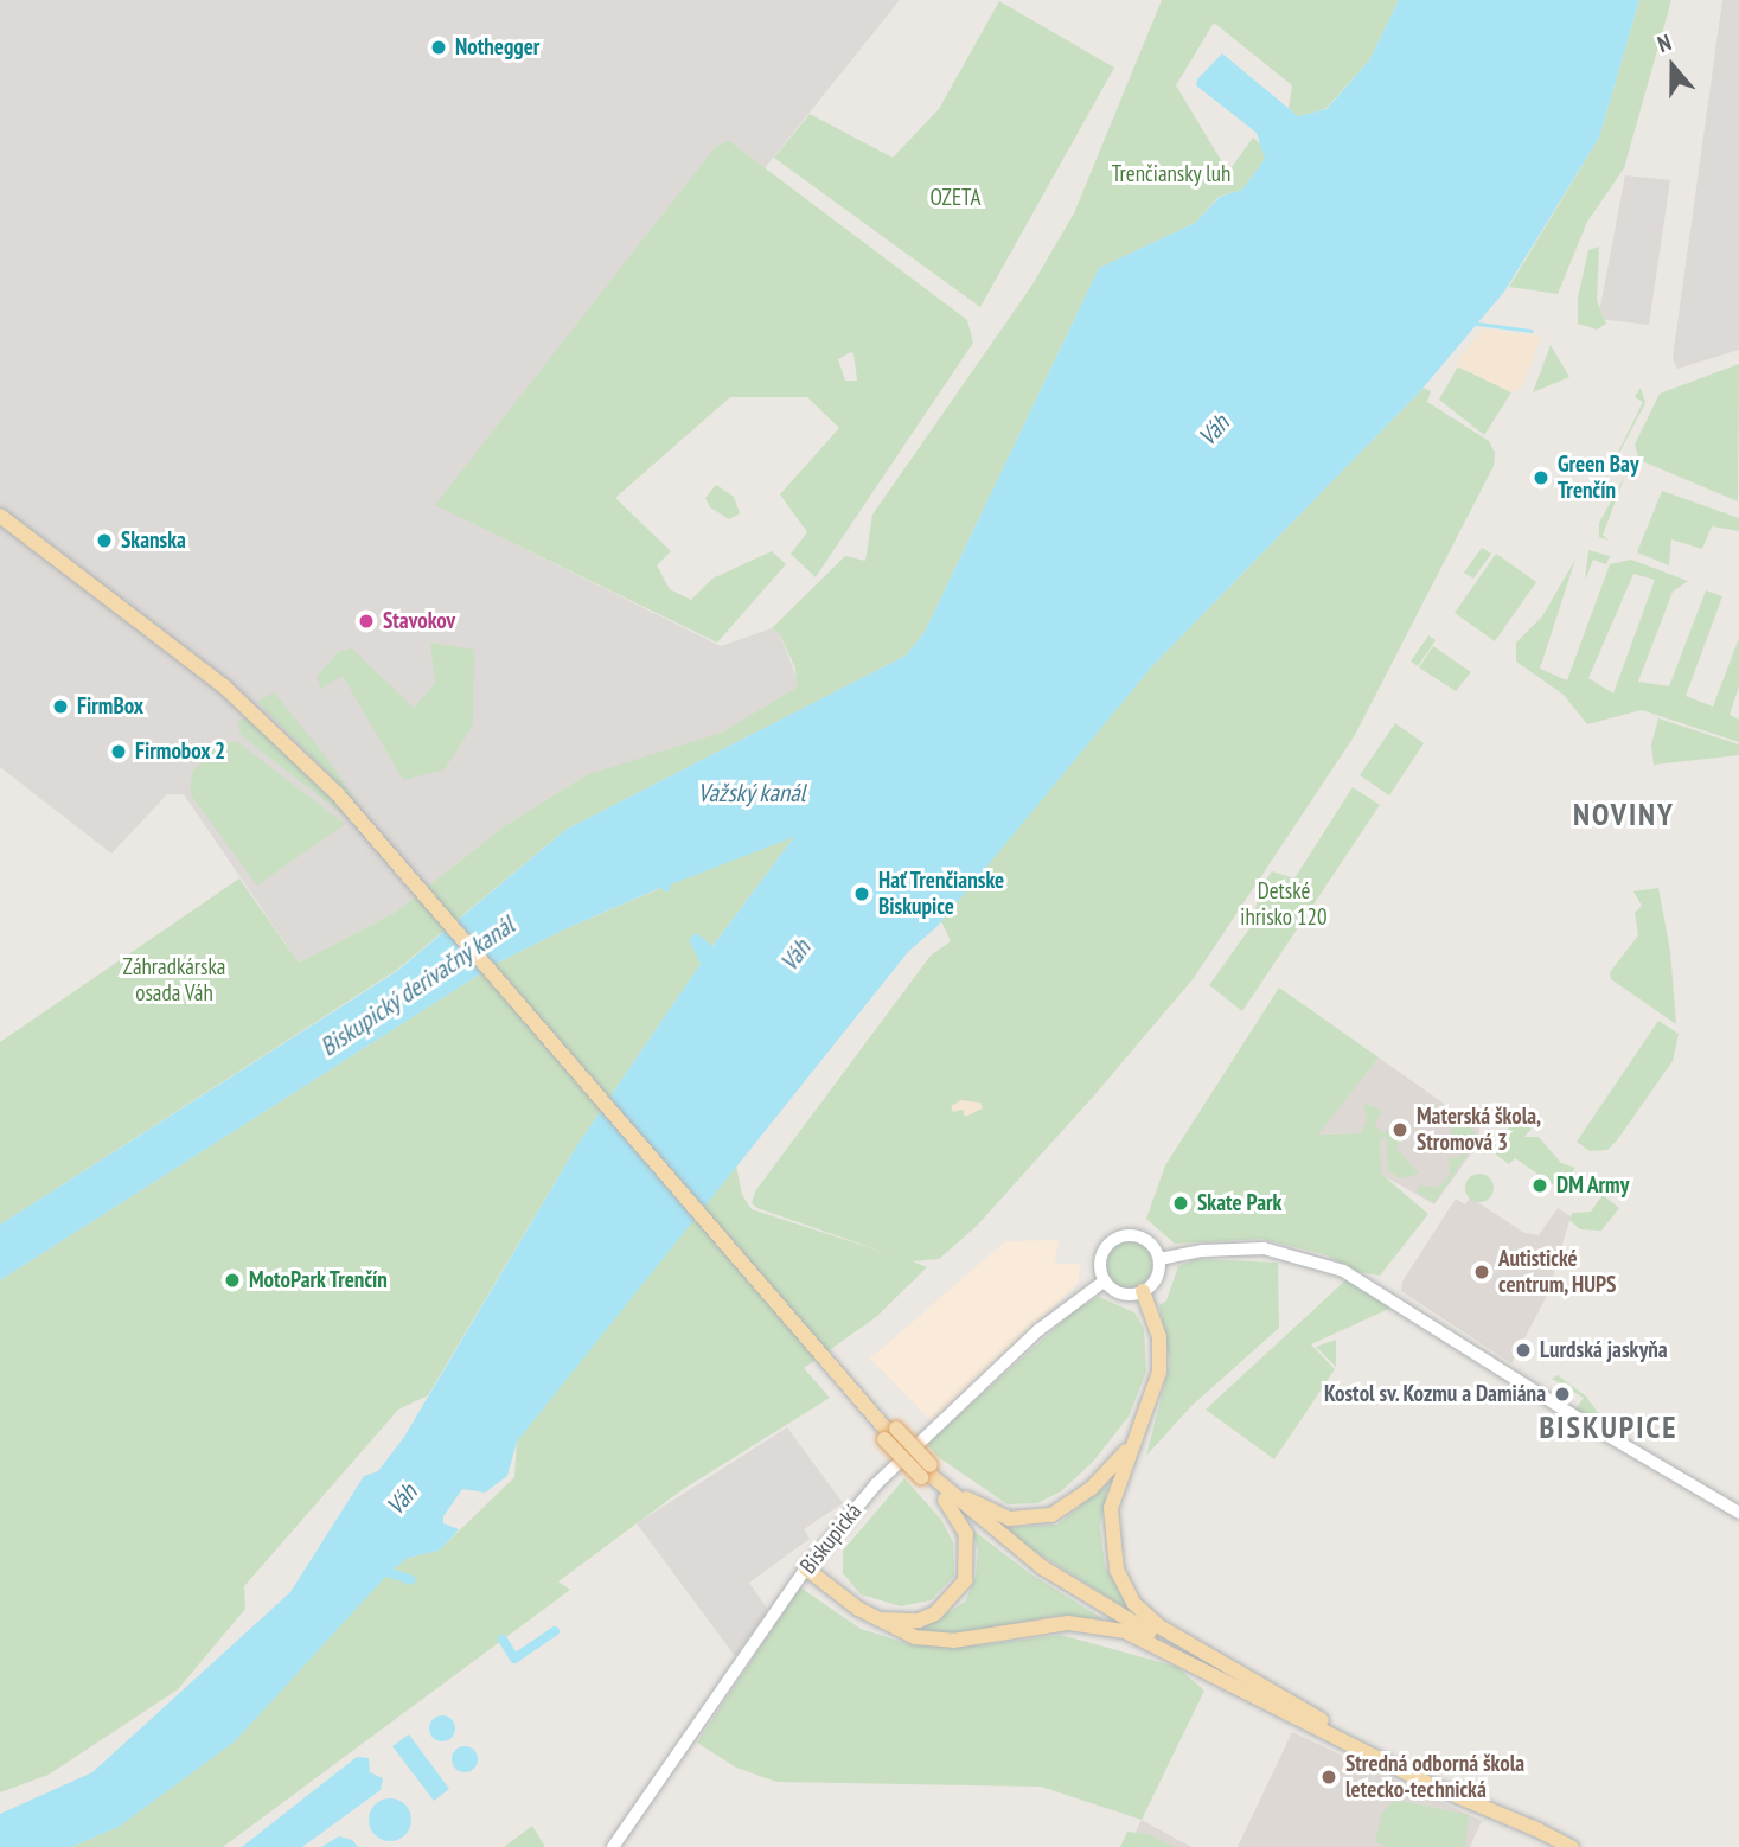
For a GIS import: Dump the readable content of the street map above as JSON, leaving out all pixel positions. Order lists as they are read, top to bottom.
{
  "streets": {
    "street": ["Biskupická"]
  },
  "districts": ["NOVINY", "BISKUPICE"],
  "water": ["Váh", "Važský kanál", "Biskupický derivačný kanál"],
  "parks": [
    "Trenčiansky luh",
    "OZETA",
    "Detské ihrisko 120",
    "Záhradkárska osada Váh"
  ],
  "places": [
    "Nothegger",
    "Green Bay Trenčín",
    "Skanska",
    "Stavokov",
    "FirmBox",
    "Firmobox 2",
    "Hať Trenčianske Biskupice",
    "Materská škola, Stromová 3",
    "DM Army",
    "Skate Park",
    "Autistické centrum, HUPS",
    "MotoPark Trenčín",
    "Lurdská jaskyňa",
    "Kostol sv. Kozmu a Damiána",
    "Stredná odborná škola letecko-technická"
  ],
  "north": "top"
}
